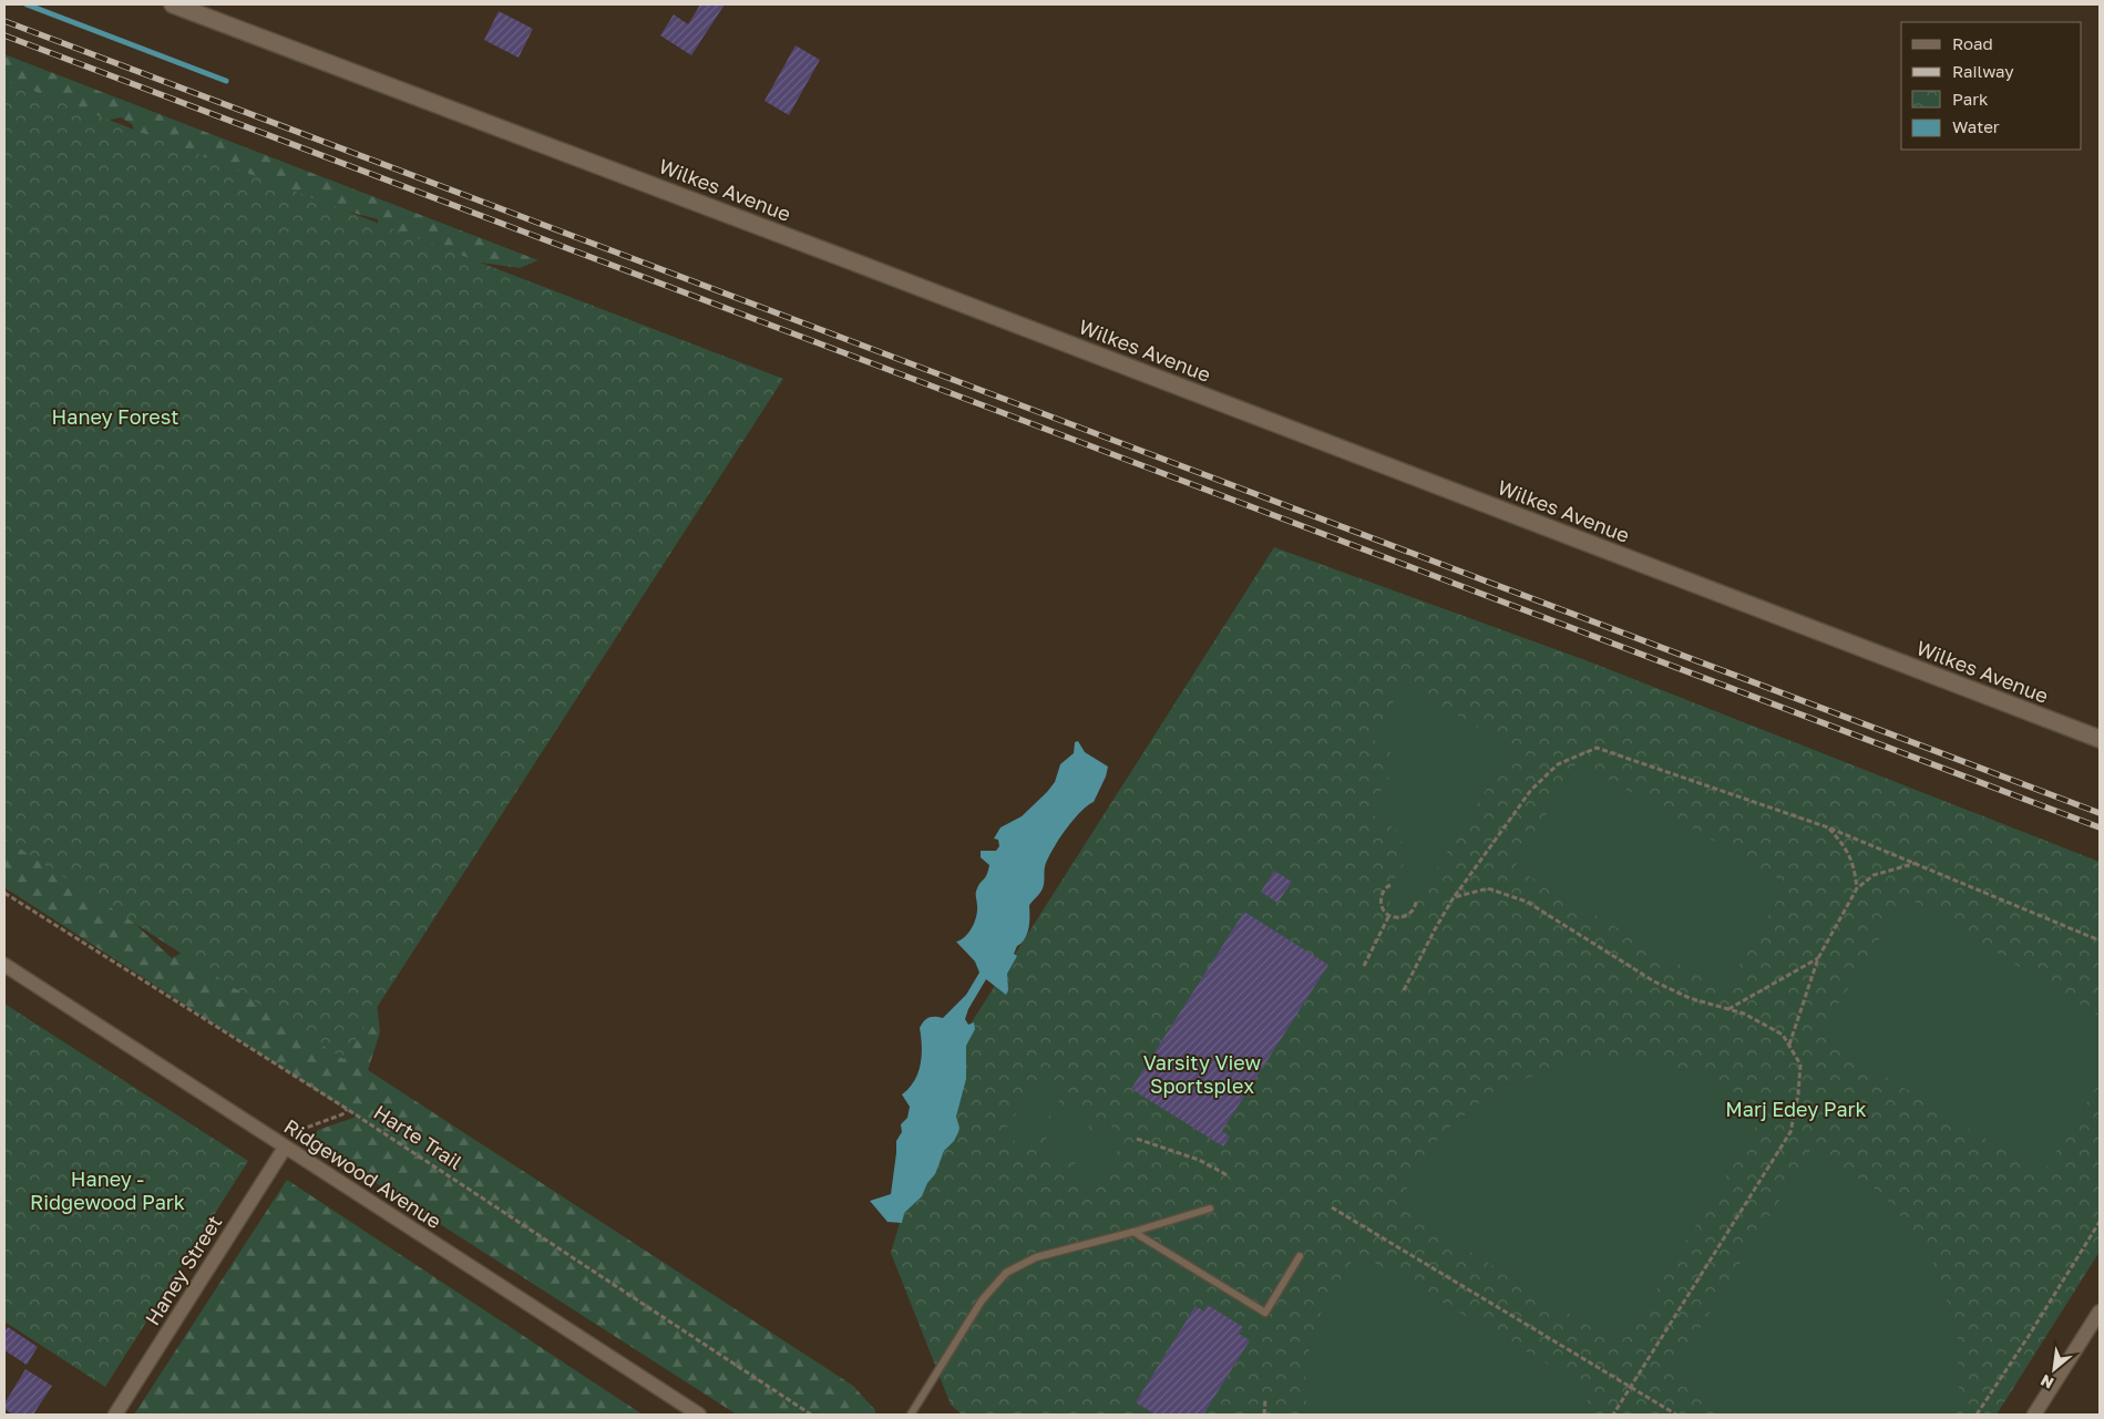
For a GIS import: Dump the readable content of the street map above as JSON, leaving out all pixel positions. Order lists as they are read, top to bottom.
{
  "streets": {
    "main road": ["Wilkes Avenue"],
    "street": ["Ridgewood Avenue", "Haney Street"],
    "path": ["Harte Trail"]
  },
  "crossings": [
    ["Ridgewood Avenue", "Haney Street"]
  ],
  "parks": [
    "Haney Forest",
    "Varsity View Sportsplex",
    "Marj Edey Park",
    "Haney - Ridgewood Park"
  ],
  "legend": [
    "Road",
    "Railway",
    "Park",
    "Water"
  ],
  "north": "bottom left"
}
